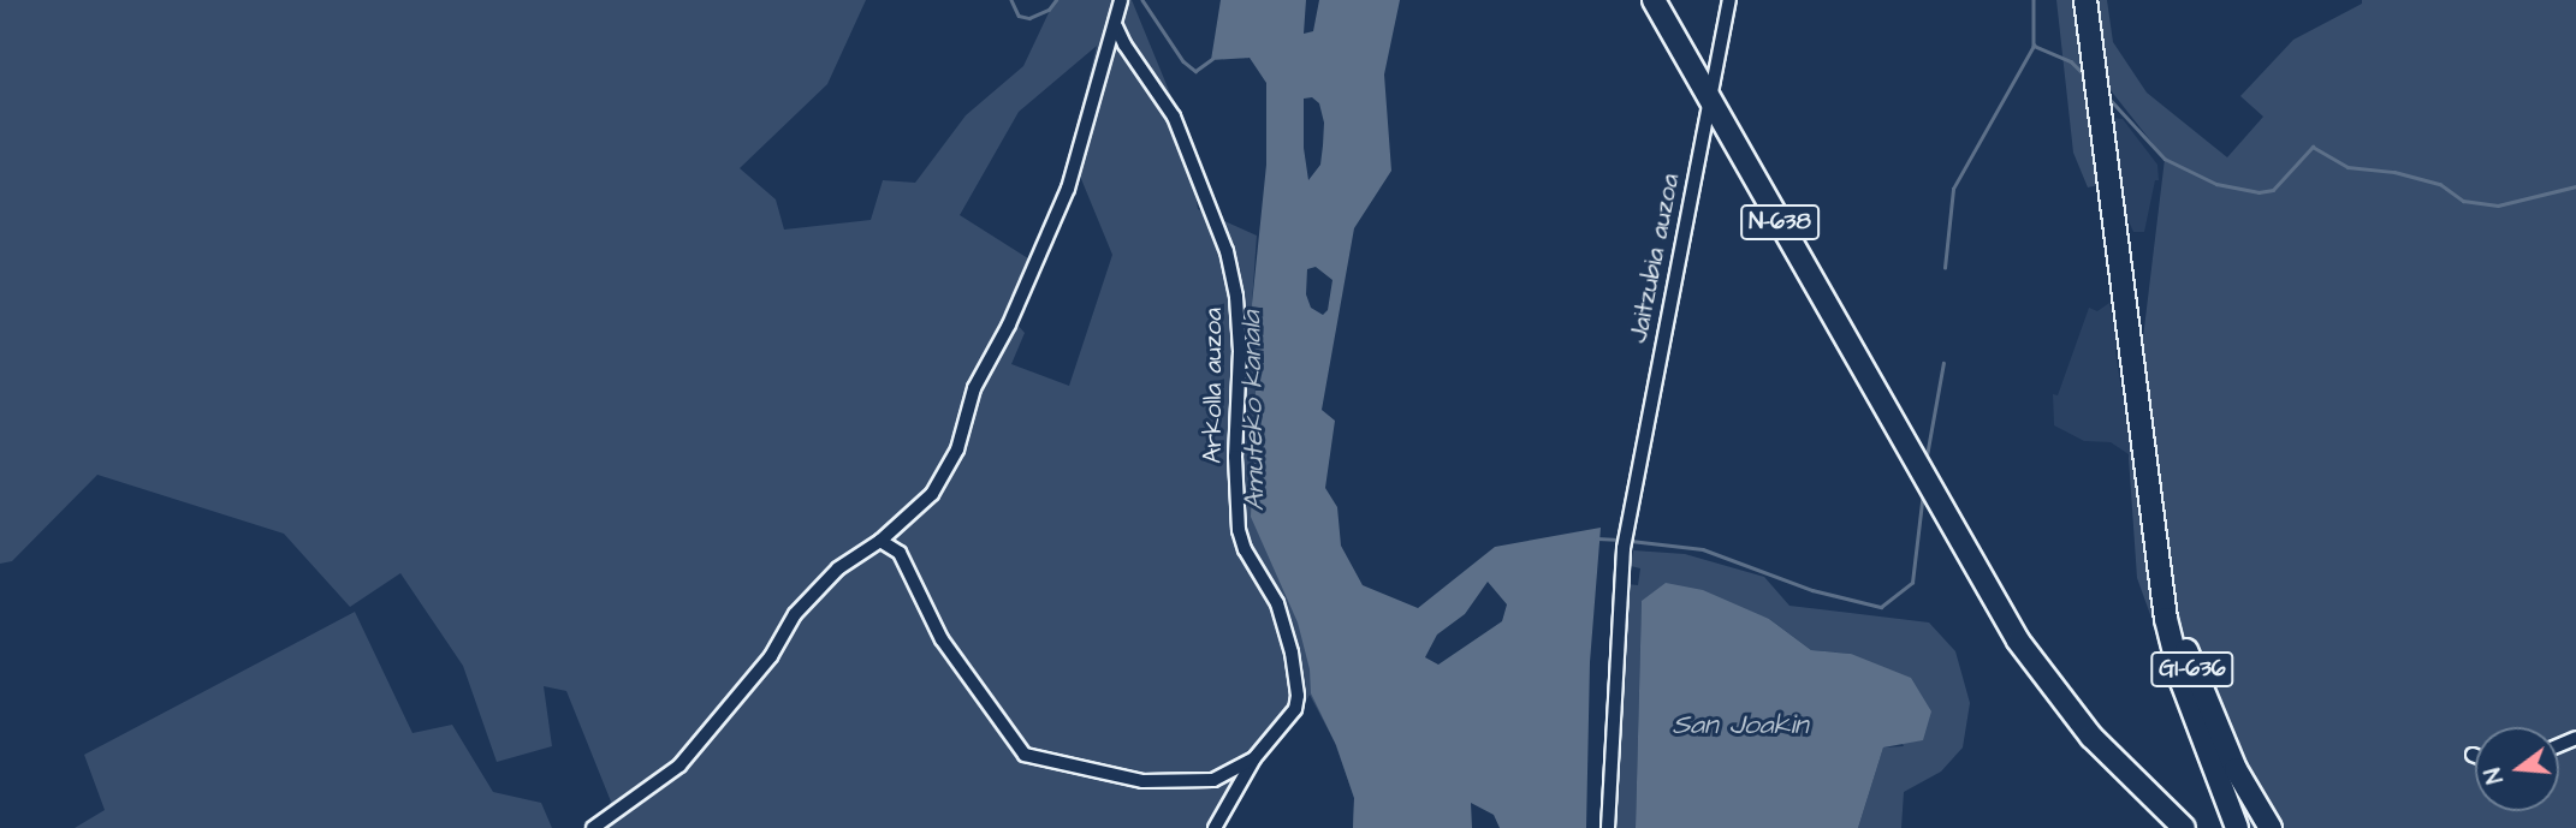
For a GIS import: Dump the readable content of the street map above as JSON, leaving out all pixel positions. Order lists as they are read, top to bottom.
{
  "streets": {
    "main road": ["N-638", "GI-636"],
    "street": ["Jaitzubia auzoa", "Arkolla auzoa"]
  },
  "crossings": [
    ["N-638", "Jaitzubia auzoa"]
  ],
  "water": ["Amuteko kanala", "San Joakin"],
  "north": "left"
}
